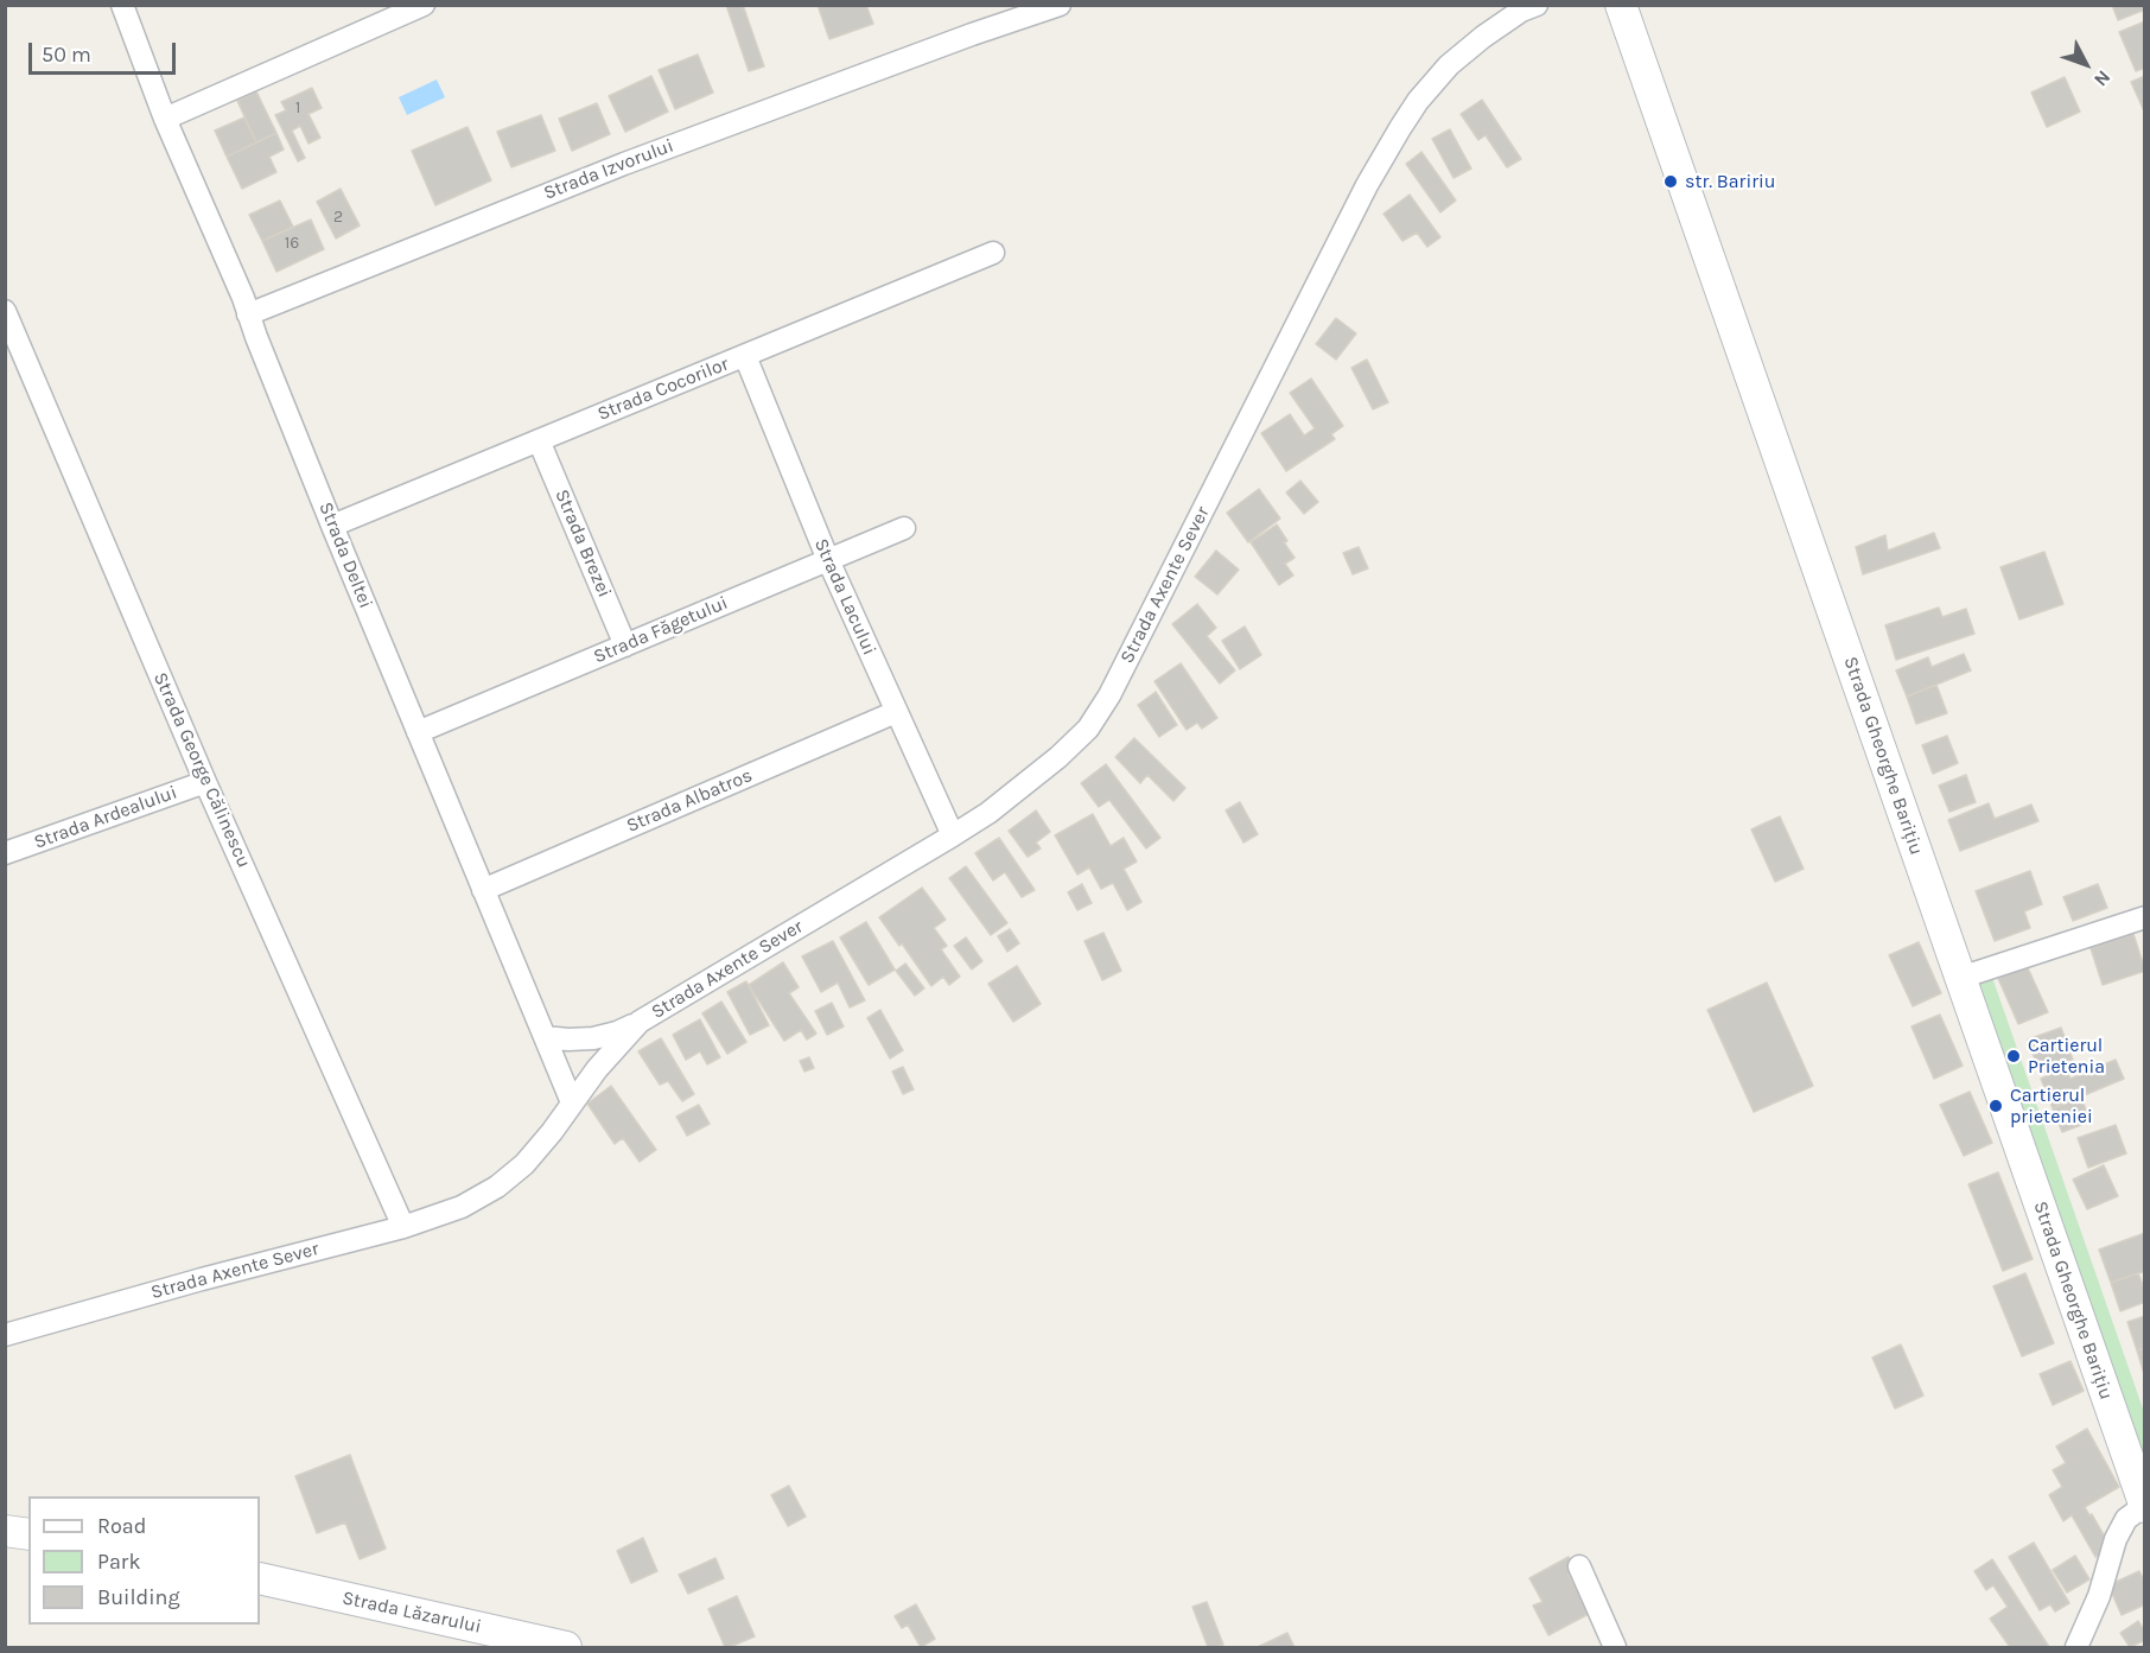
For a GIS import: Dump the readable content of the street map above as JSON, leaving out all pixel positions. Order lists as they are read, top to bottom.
{
  "streets": {
    "main road": ["Strada Gheorghe Barițiu", "Strada Lăzarului"],
    "street": [
      "Strada Izvorului",
      "Strada Cocorilor",
      "Strada Brezei",
      "Strada Deltei",
      "Strada Axente Sever",
      "Strada Lacului",
      "Strada Făgetului",
      "Strada George Călinescu",
      "Strada Albatros",
      "Strada Ardealului"
    ]
  },
  "crossings": [
    ["Strada Izvorului", "Strada Deltei"],
    ["Strada Cocorilor", "Strada Brezei"],
    ["Strada Cocorilor", "Strada Deltei"],
    ["Strada Cocorilor", "Strada Lacului"],
    ["Strada Brezei", "Strada Făgetului"],
    ["Strada Deltei", "Strada Axente Sever"],
    ["Strada Deltei", "Strada Făgetului"],
    ["Strada Deltei", "Strada Albatros"],
    ["Strada Axente Sever", "Strada Lacului"],
    ["Strada Axente Sever", "Strada George Călinescu"],
    ["Strada Lacului", "Strada Făgetului"],
    ["Strada Lacului", "Strada Albatros"],
    ["Strada George Călinescu", "Strada Ardealului"]
  ],
  "places": ["str. Baririu", "Cartierul Prietenia", "Cartierul prieteniei"],
  "house_numbers": ["1", "2", "16"],
  "legend": ["Road", "Park", "Building"],
  "scale_bar": "50 m",
  "north": "bottom right"
}
